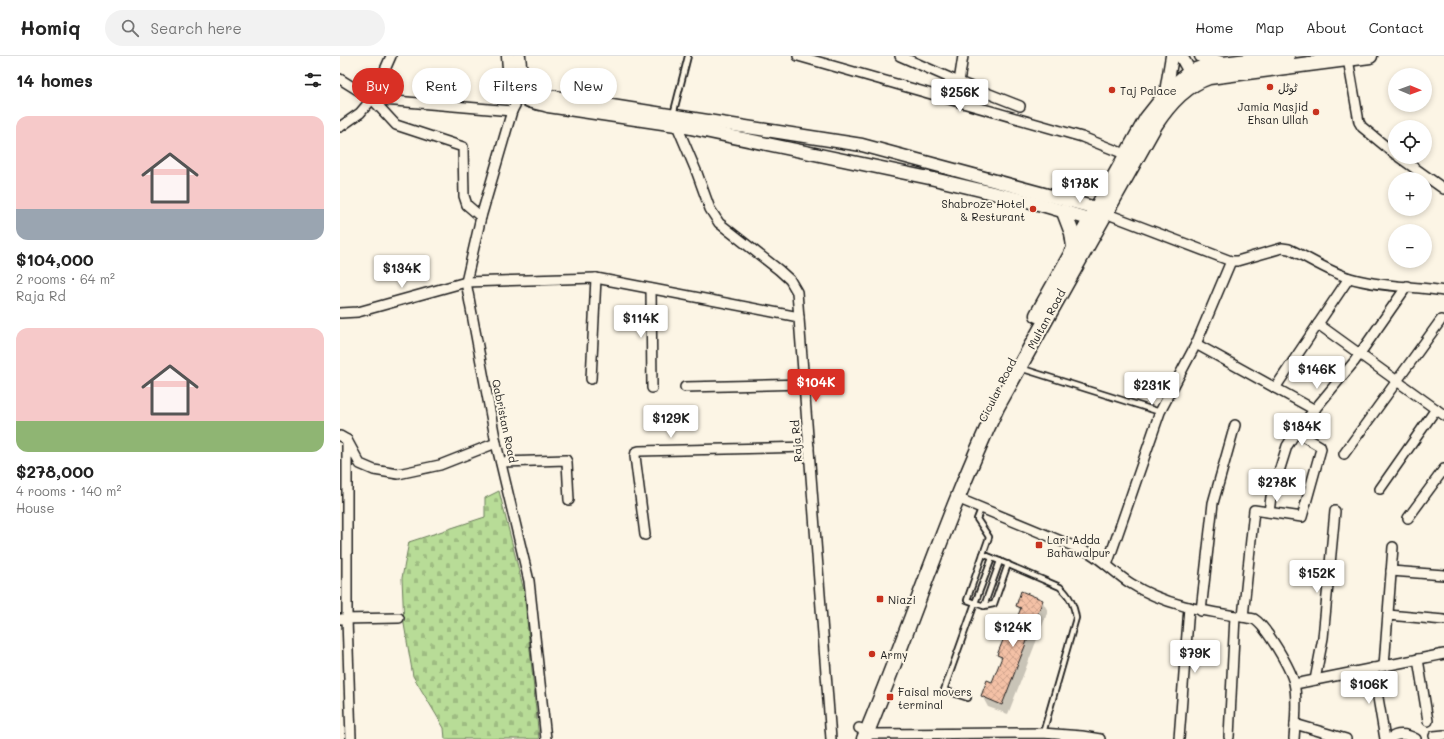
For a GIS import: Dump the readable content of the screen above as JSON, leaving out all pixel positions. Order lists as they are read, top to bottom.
{
  "streets": {
    "highway": ["Multan Road", "Cicular Road"],
    "street": ["Qabristan Road", "Raja Rd"]
  },
  "crossings": [
    ["Multan Road", "Cicular Road"]
  ],
  "places": {
    "other": [
      "ٹوٹل",
      "Taj Palace",
      "Jamia Masjid Ehsan Ullah",
      "Shabroze Hotel & Resturant",
      "Army"
    ],
    "transit": ["Lari Adda Bahawalpur", "Niazi", "Faisal movers terminal"]
  },
  "north": "right",
  "page": {
    "header": "Homiq",
    "search": "Search here",
    "nav": [
      "Home",
      "Map",
      "About",
      "Contact"
    ],
    "heading": "14 homes",
    "map_buttons": ["+", "−"],
    "chip": [
      "Buy",
      "Rent",
      "Filters",
      "New"
    ],
    "price": [
      "$256K",
      "$178K",
      "$134K",
      "$114K",
      "$146K",
      "$104K",
      "$231K",
      "$129K",
      "$184K",
      "$278K",
      "$152K",
      "$124K",
      "$79K",
      "$106K"
    ],
    "list": [
      {
        "name": "$104,000",
        "note": "2 rooms · 64 m² · Raja Rd"
      },
      {
        "name": "$278,000",
        "note": "4 rooms · 140 m² · House"
      }
    ]
  }
}
